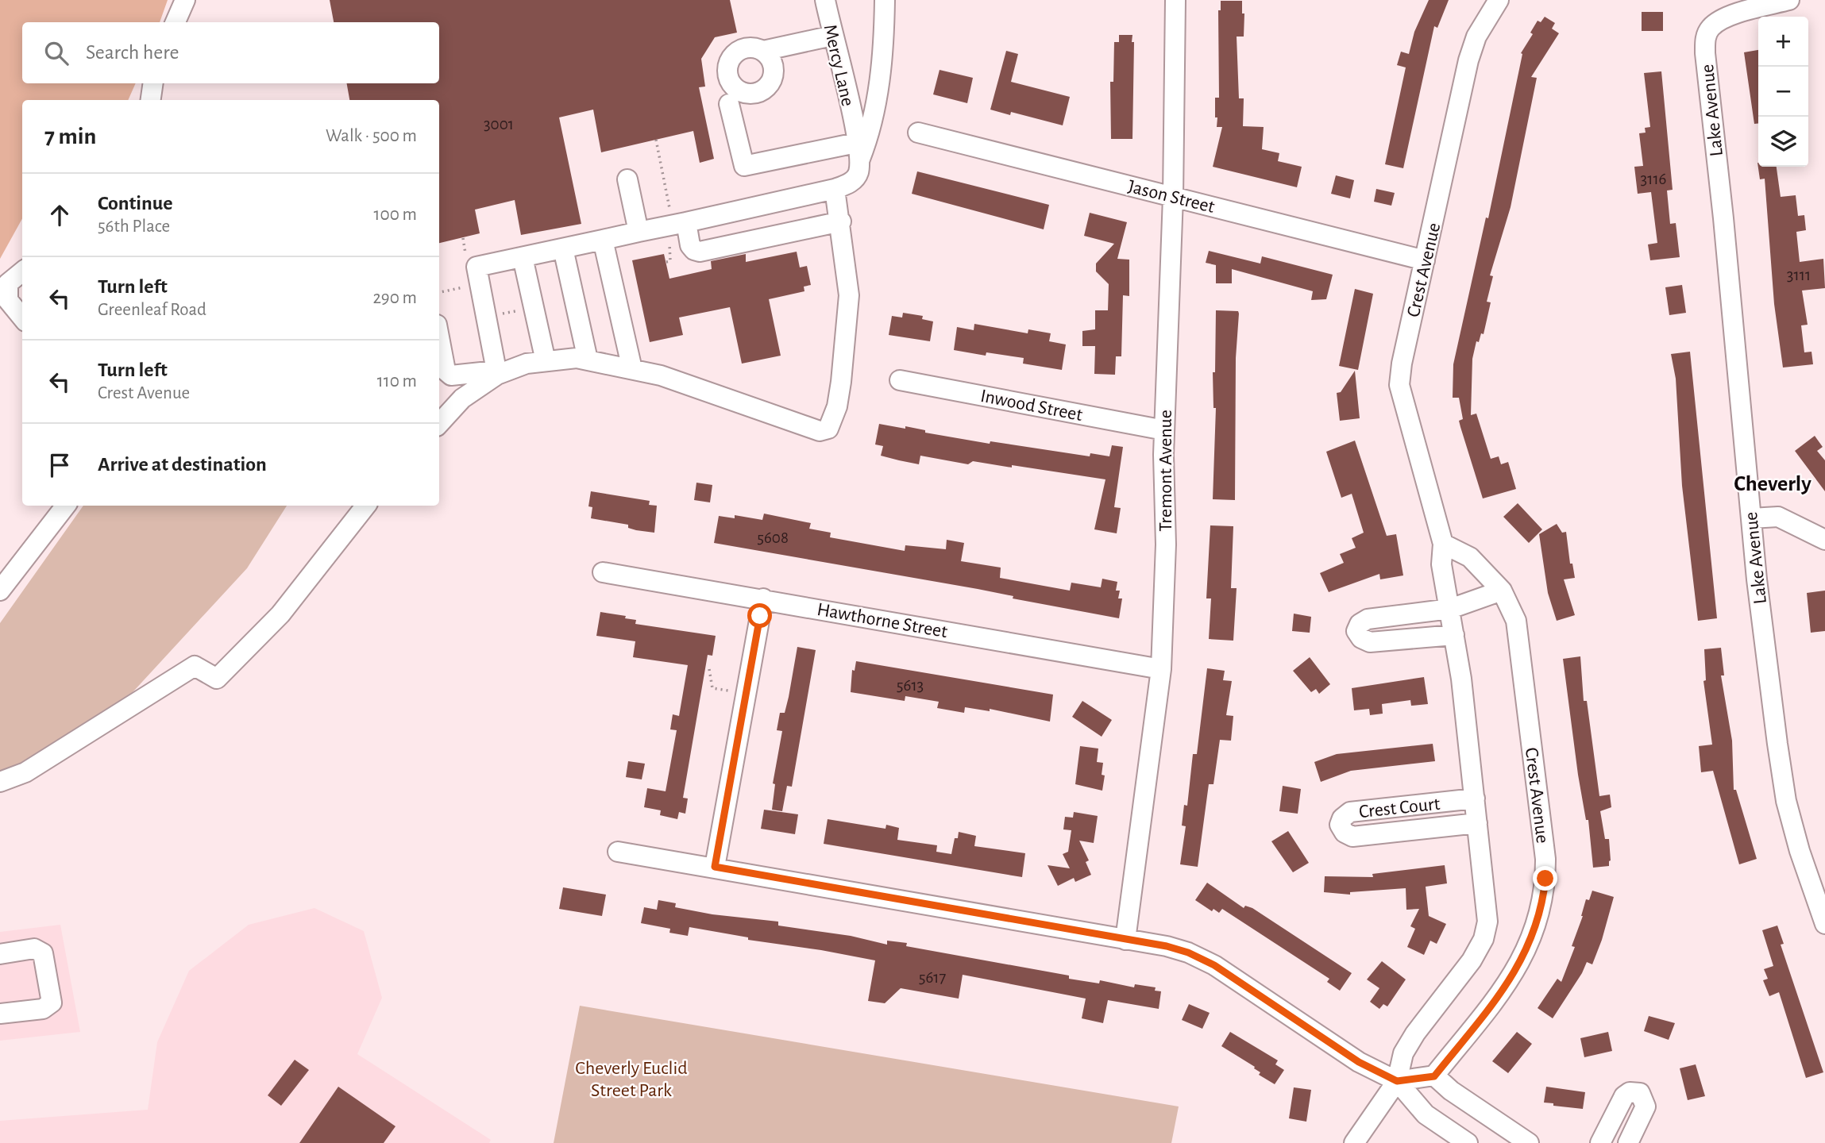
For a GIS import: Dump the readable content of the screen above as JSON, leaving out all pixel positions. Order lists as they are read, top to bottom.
{
  "streets": {
    "street": [
      "Mercy Lane",
      "Lake Avenue",
      "Jason Street",
      "Crest Avenue",
      "Inwood Street",
      "Tremont Avenue",
      "Hawthorne Street",
      "Crest Court"
    ]
  },
  "crossings": [
    ["Jason Street", "Crest Avenue"],
    ["Jason Street", "Tremont Avenue"],
    ["Crest Avenue", "Crest Court"],
    ["Inwood Street", "Tremont Avenue"],
    ["Tremont Avenue", "Hawthorne Street"]
  ],
  "districts": ["Cheverly"],
  "parks": ["Cheverly Euclid Street Park"],
  "house_numbers": [
    "3001",
    "3116",
    "3111",
    "5608",
    "5613",
    "5617"
  ],
  "page": {
    "map_buttons": ["+", "−"],
    "search": "Search here",
    "heading": ["7 min", "Walk · 500 m"],
    "list": [
      ["Continue", "56th Place", "100 m"],
      ["Turn left", "Greenleaf Road", "290 m"],
      ["Turn left", "Crest Avenue", "110 m"],
      "Arrive at destination"
    ]
  }
}
